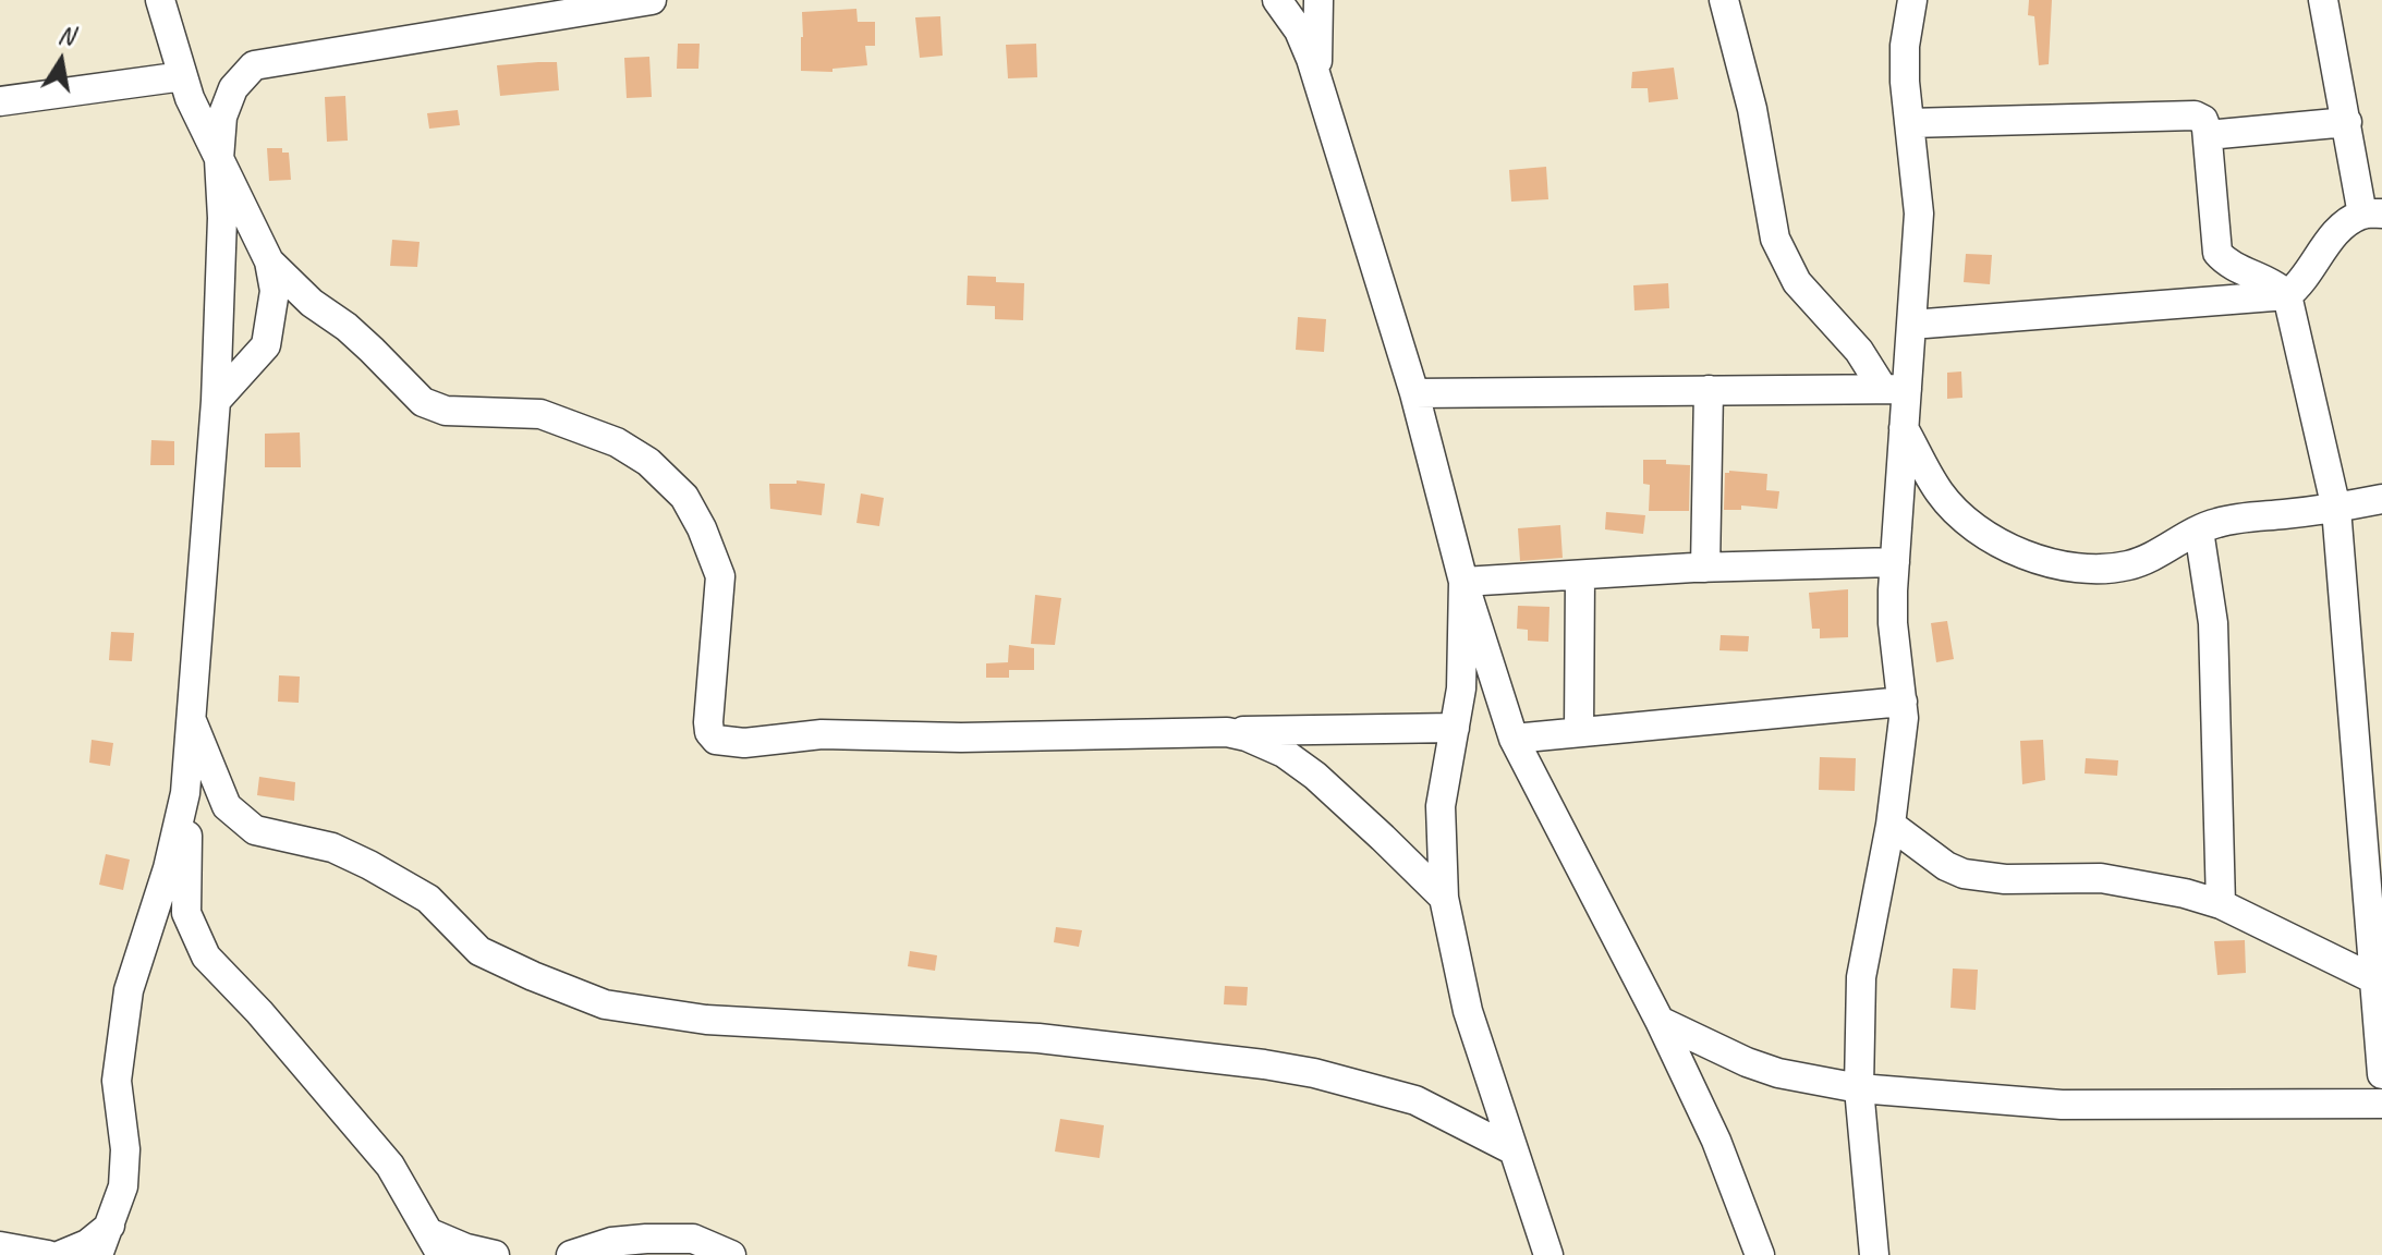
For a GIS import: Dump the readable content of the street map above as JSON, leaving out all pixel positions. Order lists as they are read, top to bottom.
{
  "north": "top"
}
